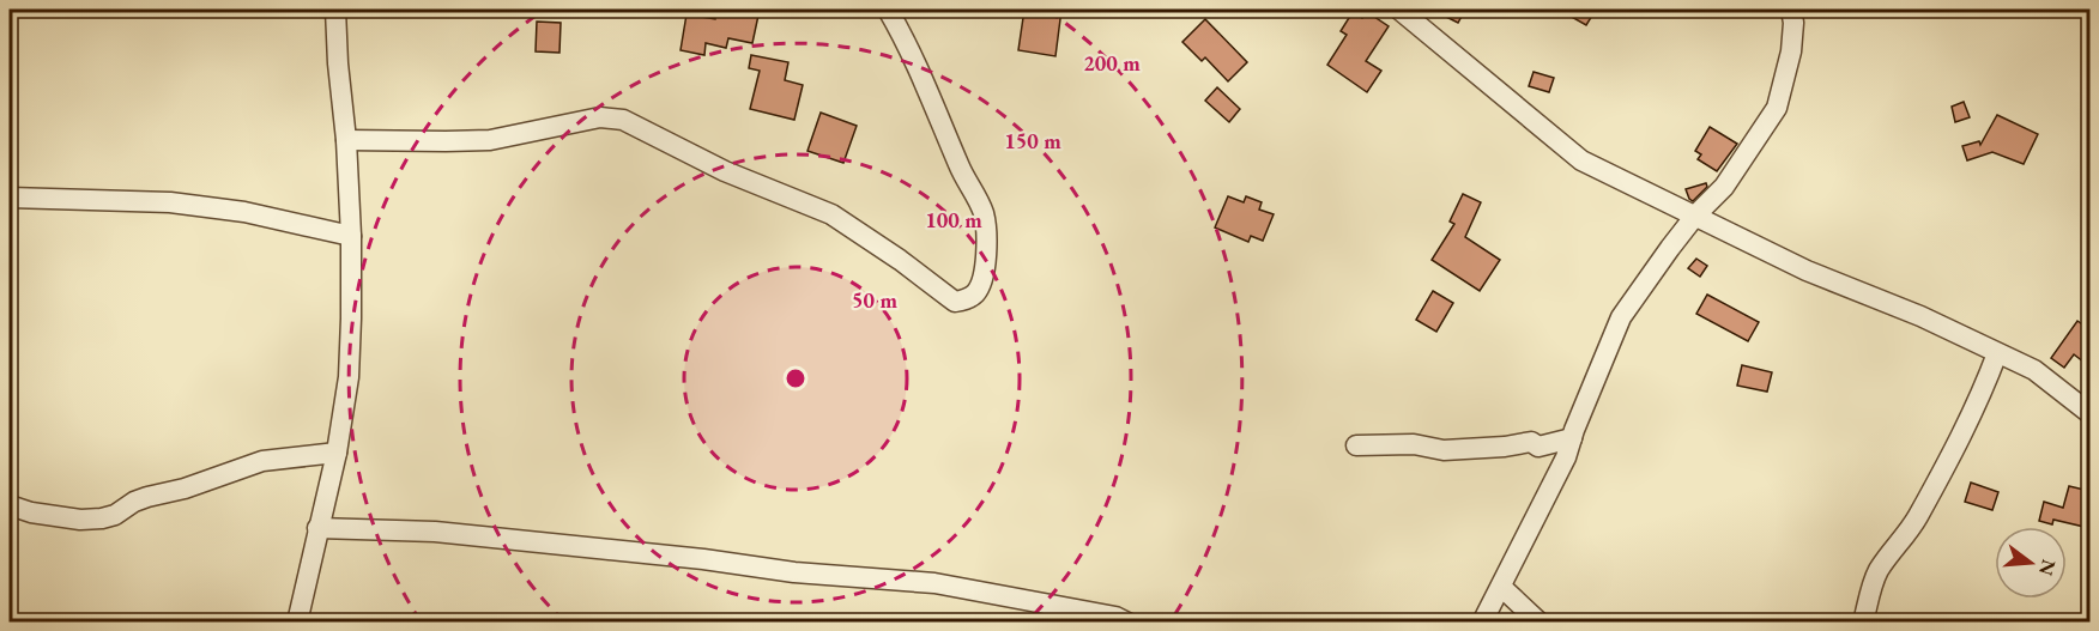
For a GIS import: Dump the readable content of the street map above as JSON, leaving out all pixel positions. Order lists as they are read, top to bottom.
{
  "north": "right",
  "rings": [
    "200 m",
    "150 m",
    "100 m",
    "50 m"
  ]
}
